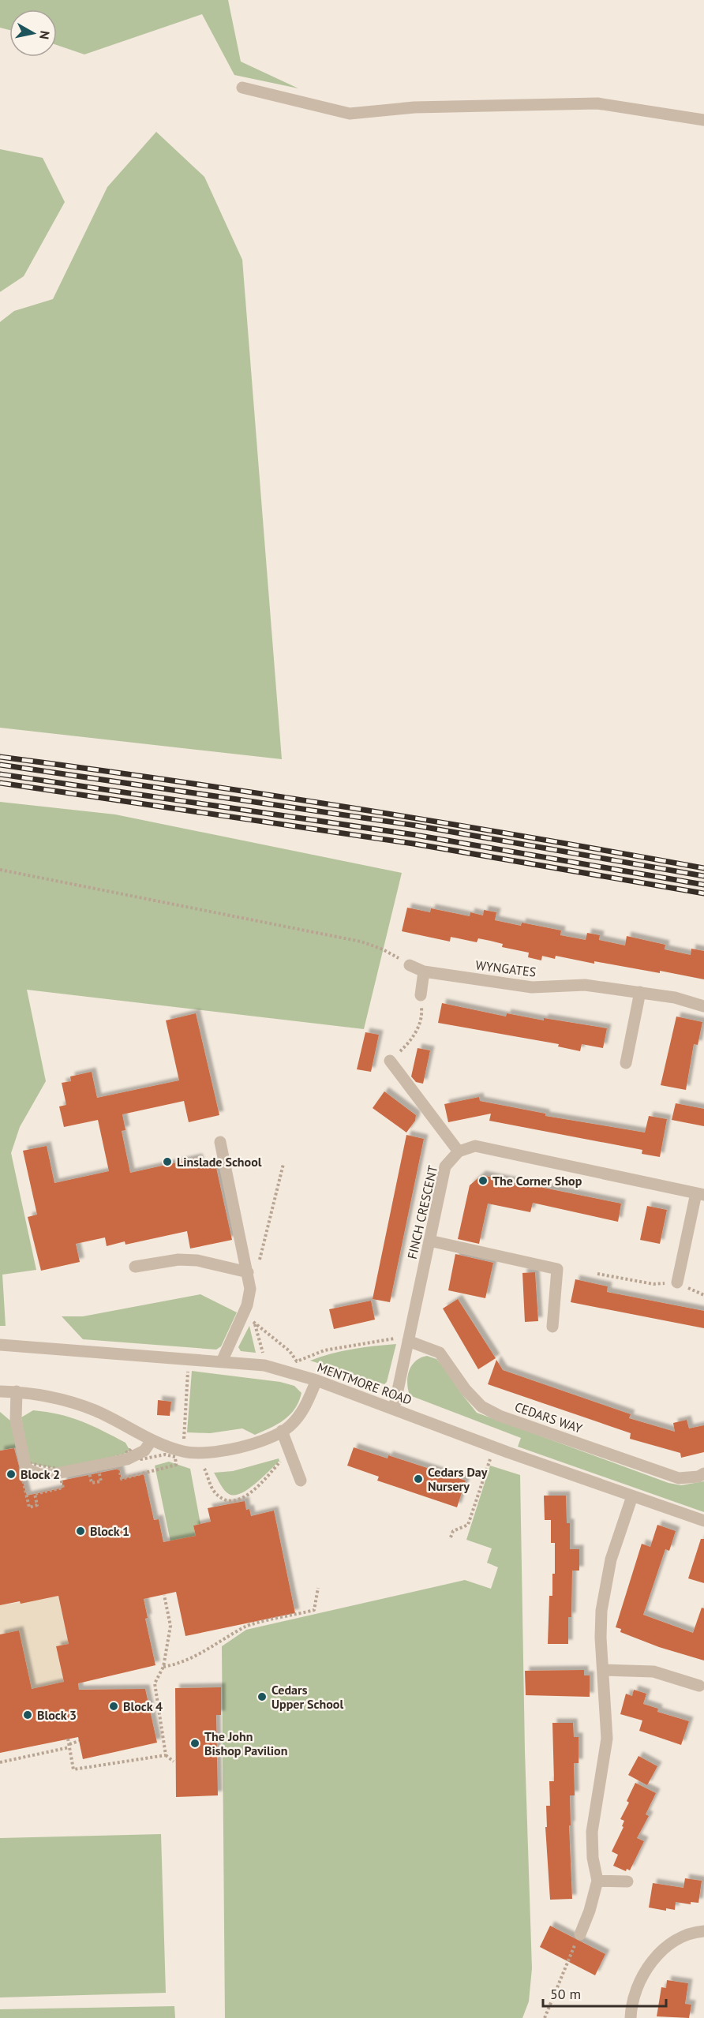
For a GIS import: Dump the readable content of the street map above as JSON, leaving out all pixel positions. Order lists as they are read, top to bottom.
{
  "streets": {
    "street": [
      "WYNGATES",
      "FINCH CRESCENT",
      "MENTMORE ROAD",
      "CEDARS WAY"
    ]
  },
  "crossings": [
    ["FINCH CRESCENT", "MENTMORE ROAD"],
    ["FINCH CRESCENT", "CEDARS WAY"]
  ],
  "places": [
    "Linslade School",
    "The Corner Shop",
    "Block 2",
    "Cedars Day Nursery",
    "Block 1",
    "Cedars Upper School",
    "Block 4",
    "Block 3",
    "The John Bishop Pavilion"
  ],
  "scale_bar": "50 m",
  "north": "right"
}
